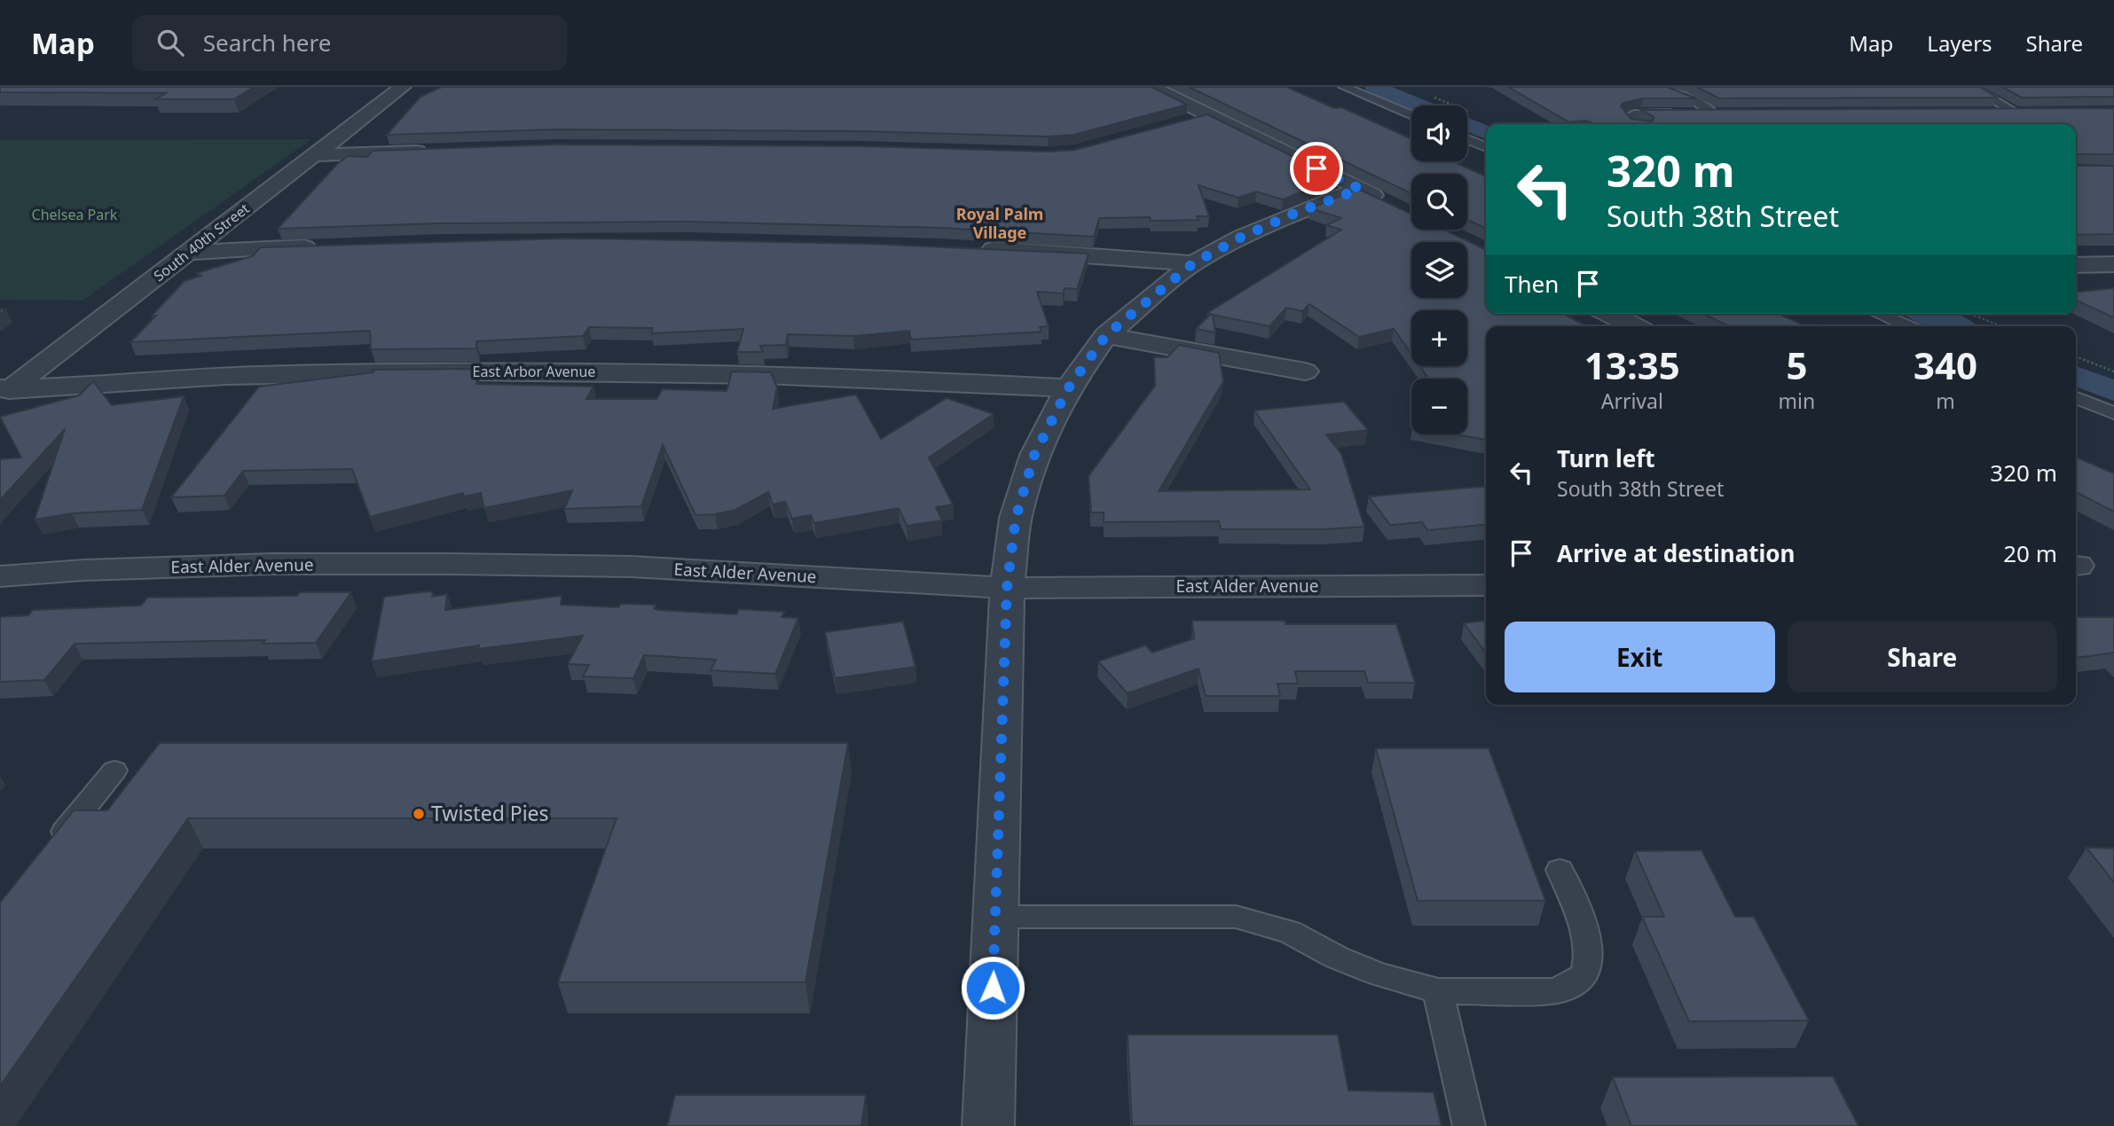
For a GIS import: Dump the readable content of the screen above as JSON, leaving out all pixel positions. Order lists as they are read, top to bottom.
{
  "streets": {
    "street": ["South 40th Street", "East Arbor Avenue", "East Alder Avenue"]
  },
  "crossings": [
    ["South 40th Street", "East Arbor Avenue"]
  ],
  "districts": ["Royal Palm Village"],
  "parks": ["Chelsea Park"],
  "places": ["Twisted Pies"],
  "page": {
    "header": "Map",
    "search": "Search here",
    "nav": ["Map", "Layers", "Share"],
    "map_buttons": ["+", "−"],
    "turn": ["320 m", "South 38th Street"],
    "then": "Then",
    "eta": [
      "13:35",
      "Arrival",
      "5",
      "min",
      "340",
      "m"
    ],
    "list": [
      {
        "name": "Turn left",
        "note": "South 38th Street",
        "value": "320 m"
      },
      {
        "name": "Arrive at destination",
        "value": "20 m"
      }
    ],
    "buttons": ["Exit", "Share"]
  }
}
